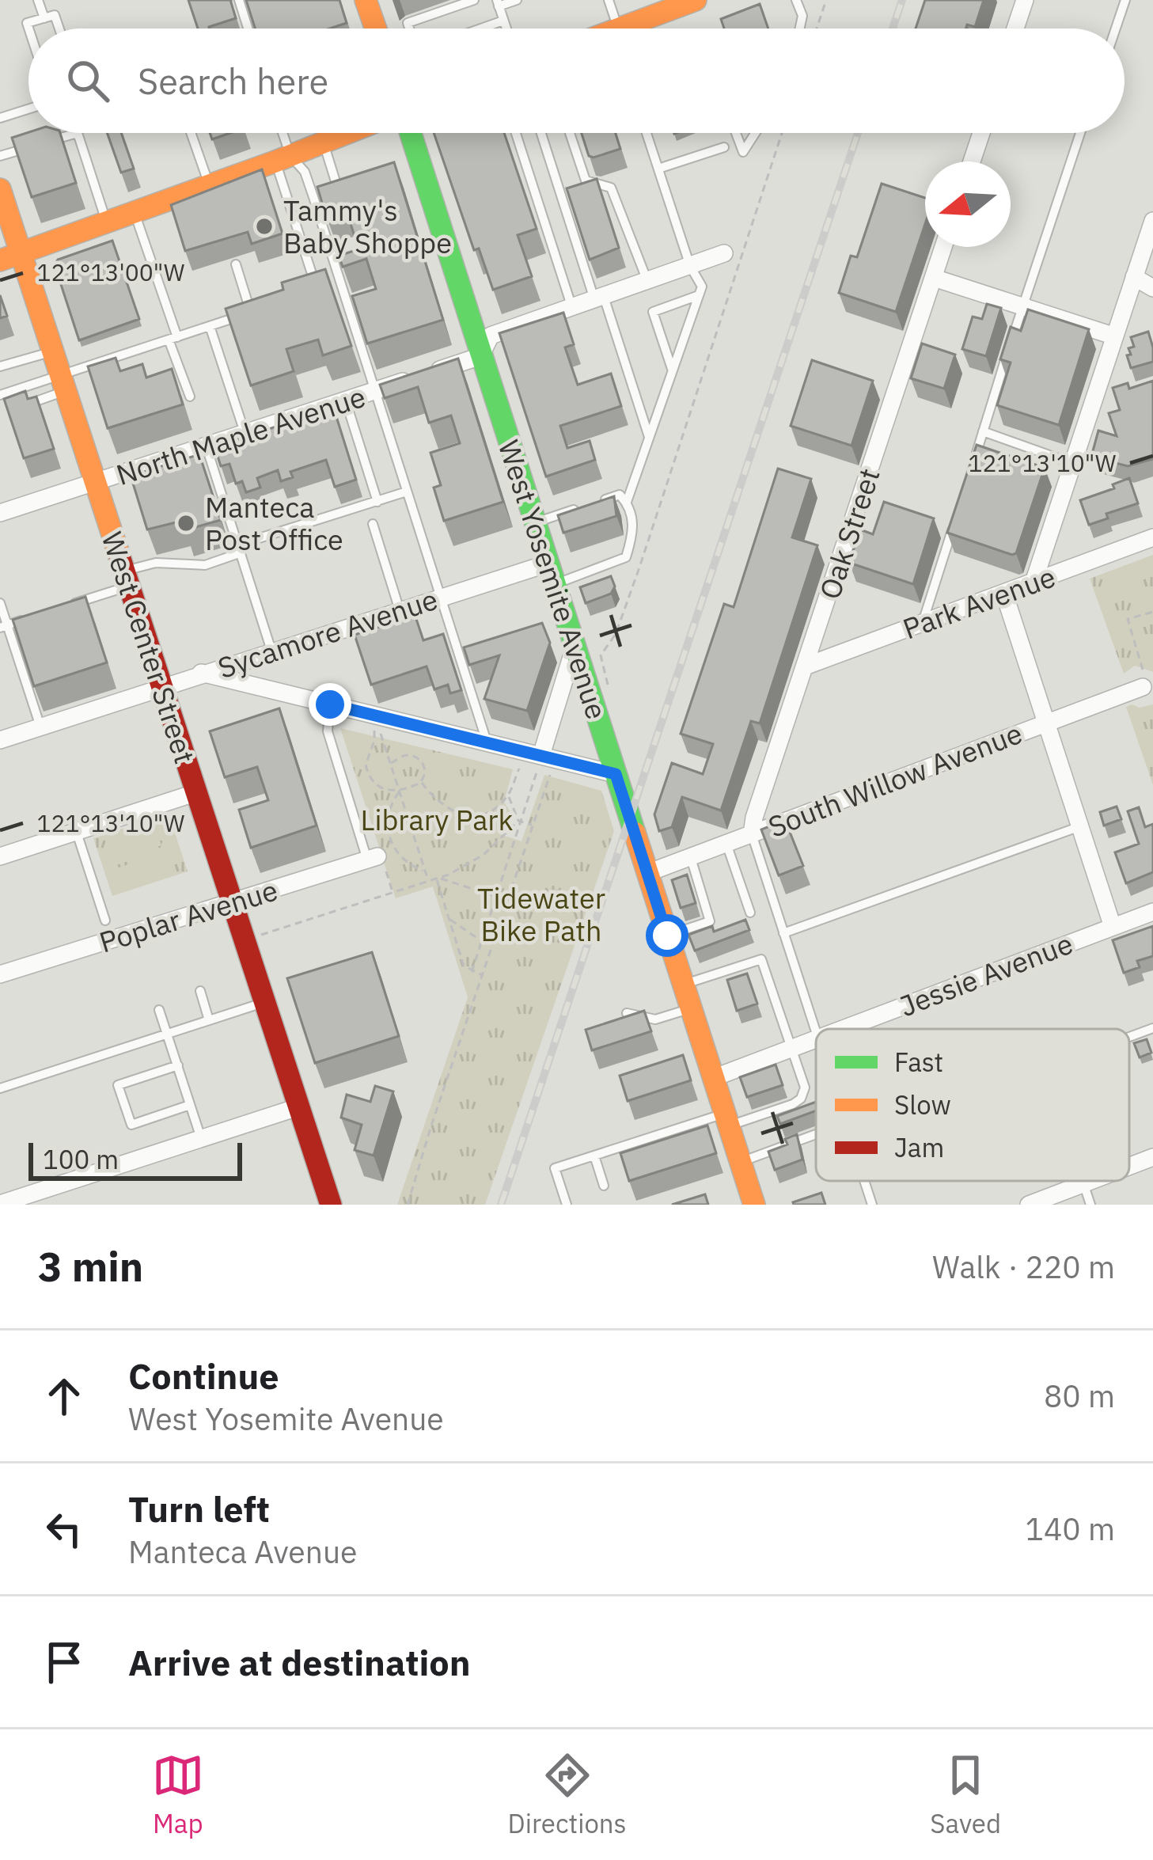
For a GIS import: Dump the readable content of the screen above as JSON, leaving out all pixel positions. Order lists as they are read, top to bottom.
{
  "streets": {
    "main road": ["West Yosemite Avenue", "West Center Street"],
    "street": [
      "North Maple Avenue",
      "Oak Street",
      "Park Avenue",
      "Sycamore Avenue",
      "South Willow Avenue",
      "Poplar Avenue",
      "Jessie Avenue"
    ]
  },
  "crossings": [
    ["North Maple Avenue", "West Yosemite Avenue"],
    ["North Maple Avenue", "West Center Street"],
    ["Oak Street", "Park Avenue"],
    ["Oak Street", "South Willow Avenue"],
    ["West Yosemite Avenue", "Sycamore Avenue"],
    ["West Yosemite Avenue", "South Willow Avenue"],
    ["West Yosemite Avenue", "Jessie Avenue"],
    ["Sycamore Avenue", "West Center Street"],
    ["West Center Street", "Poplar Avenue"]
  ],
  "parks": ["Library Park", "Tidewater Bike Path"],
  "places": ["Tammy's Baby Shoppe", "Manteca Post Office"],
  "legend": ["Fast", "Slow", "Jam"],
  "scale_bar": "100 m",
  "north": "left",
  "page": {
    "search": "Search here",
    "scale": "100 m",
    "heading": ["3 min", "Walk · 220 m"],
    "list": [
      ["Continue", "West Yosemite Avenue", "80 m"],
      ["Turn left", "Manteca Avenue", "140 m"],
      "Arrive at destination"
    ],
    "nav": ["Map", "Directions", "Saved"]
  },
  "coordinates": ["121°13'00\"W", "121°13'10\"W"]
}
